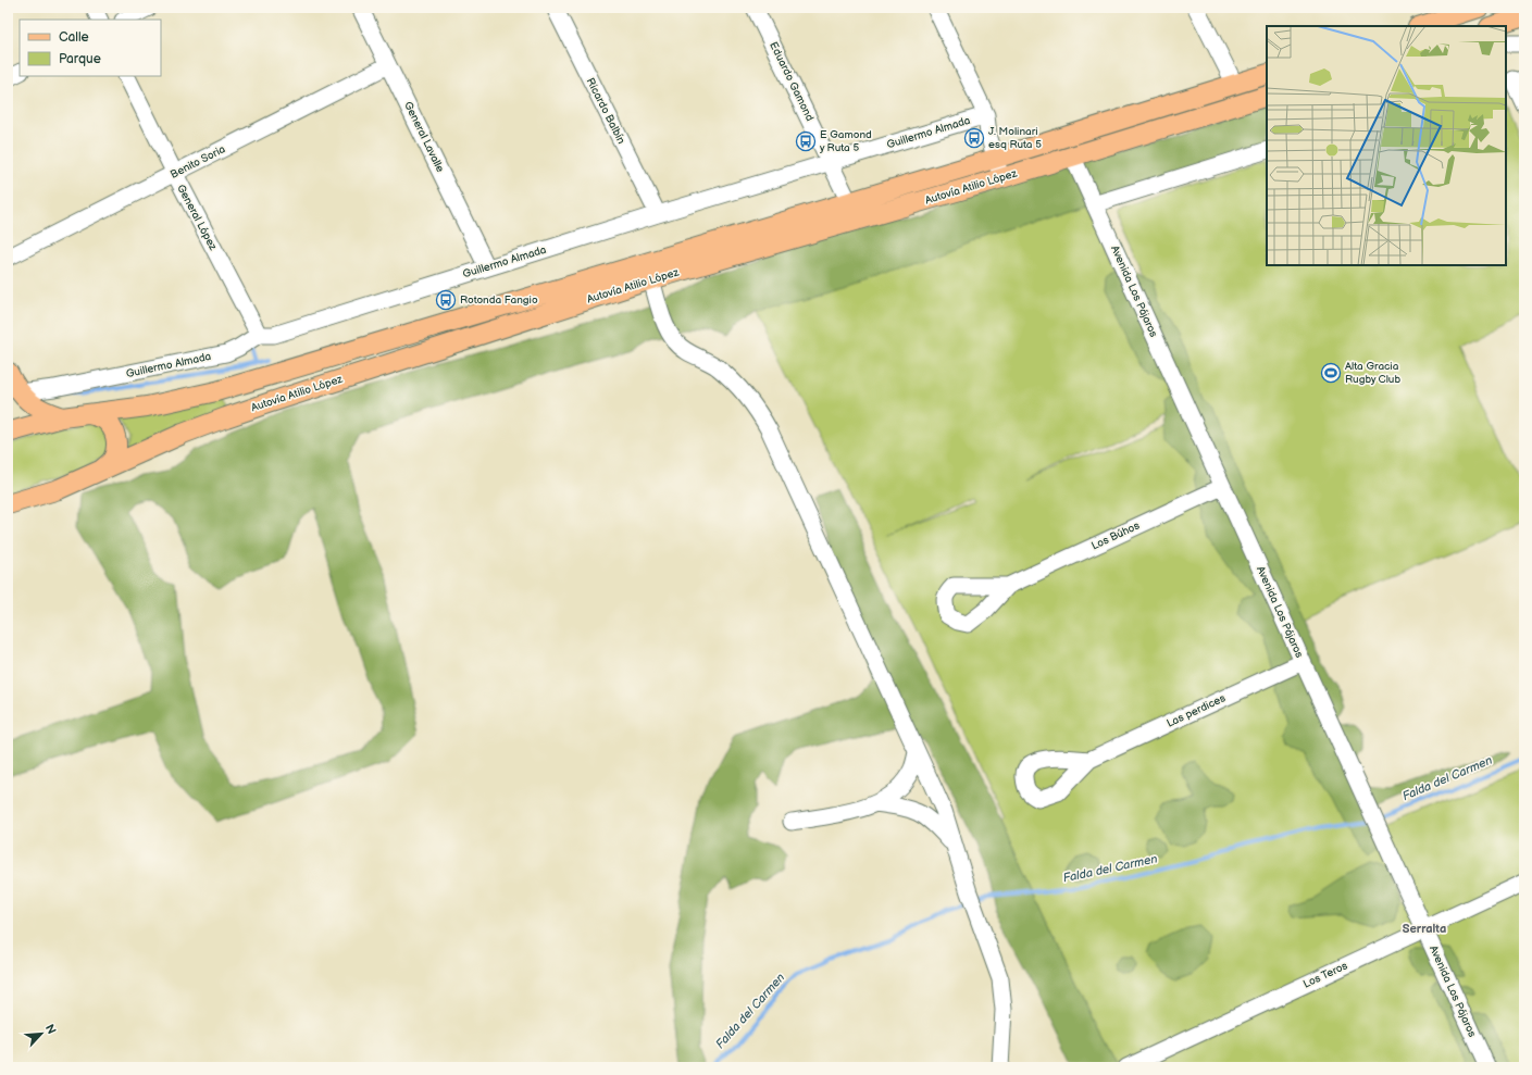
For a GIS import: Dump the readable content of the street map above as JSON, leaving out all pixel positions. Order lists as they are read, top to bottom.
{
  "streets": {
    "main road": ["Autovía Atilio López"],
    "street": [
      "Eduardo Gamond",
      "Ricardo Balbín",
      "Guillermo Almada",
      "General Lavalle",
      "Benito Soria",
      "General López",
      "Avenida Los Pájaros",
      "Los Búhos",
      "Las perdices",
      "Los Teros"
    ]
  },
  "crossings": [
    ["Eduardo Gamond", "Guillermo Almada"],
    ["Eduardo Gamond", "Autovía Atilio López"],
    ["Ricardo Balbín", "Guillermo Almada"],
    ["Guillermo Almada", "General Lavalle"],
    ["Guillermo Almada", "General López"],
    ["General Lavalle", "Benito Soria"],
    ["Benito Soria", "General López"],
    ["Autovía Atilio López", "Avenida Los Pájaros"],
    ["Avenida Los Pájaros", "Los Búhos"],
    ["Avenida Los Pájaros", "Las perdices"],
    ["Avenida Los Pájaros", "Los Teros"]
  ],
  "districts": ["Serralta"],
  "water": ["Falda del Carmen"],
  "places": {
    "bus stop": ["J. Molinari esq Ruta 5", "E Gamond y Ruta 5", "Rotonda Fangio"],
    "sports": ["Alta Gracia Rugby Club"]
  },
  "legend": ["Calle", "Parque"],
  "north": "top right"
}
